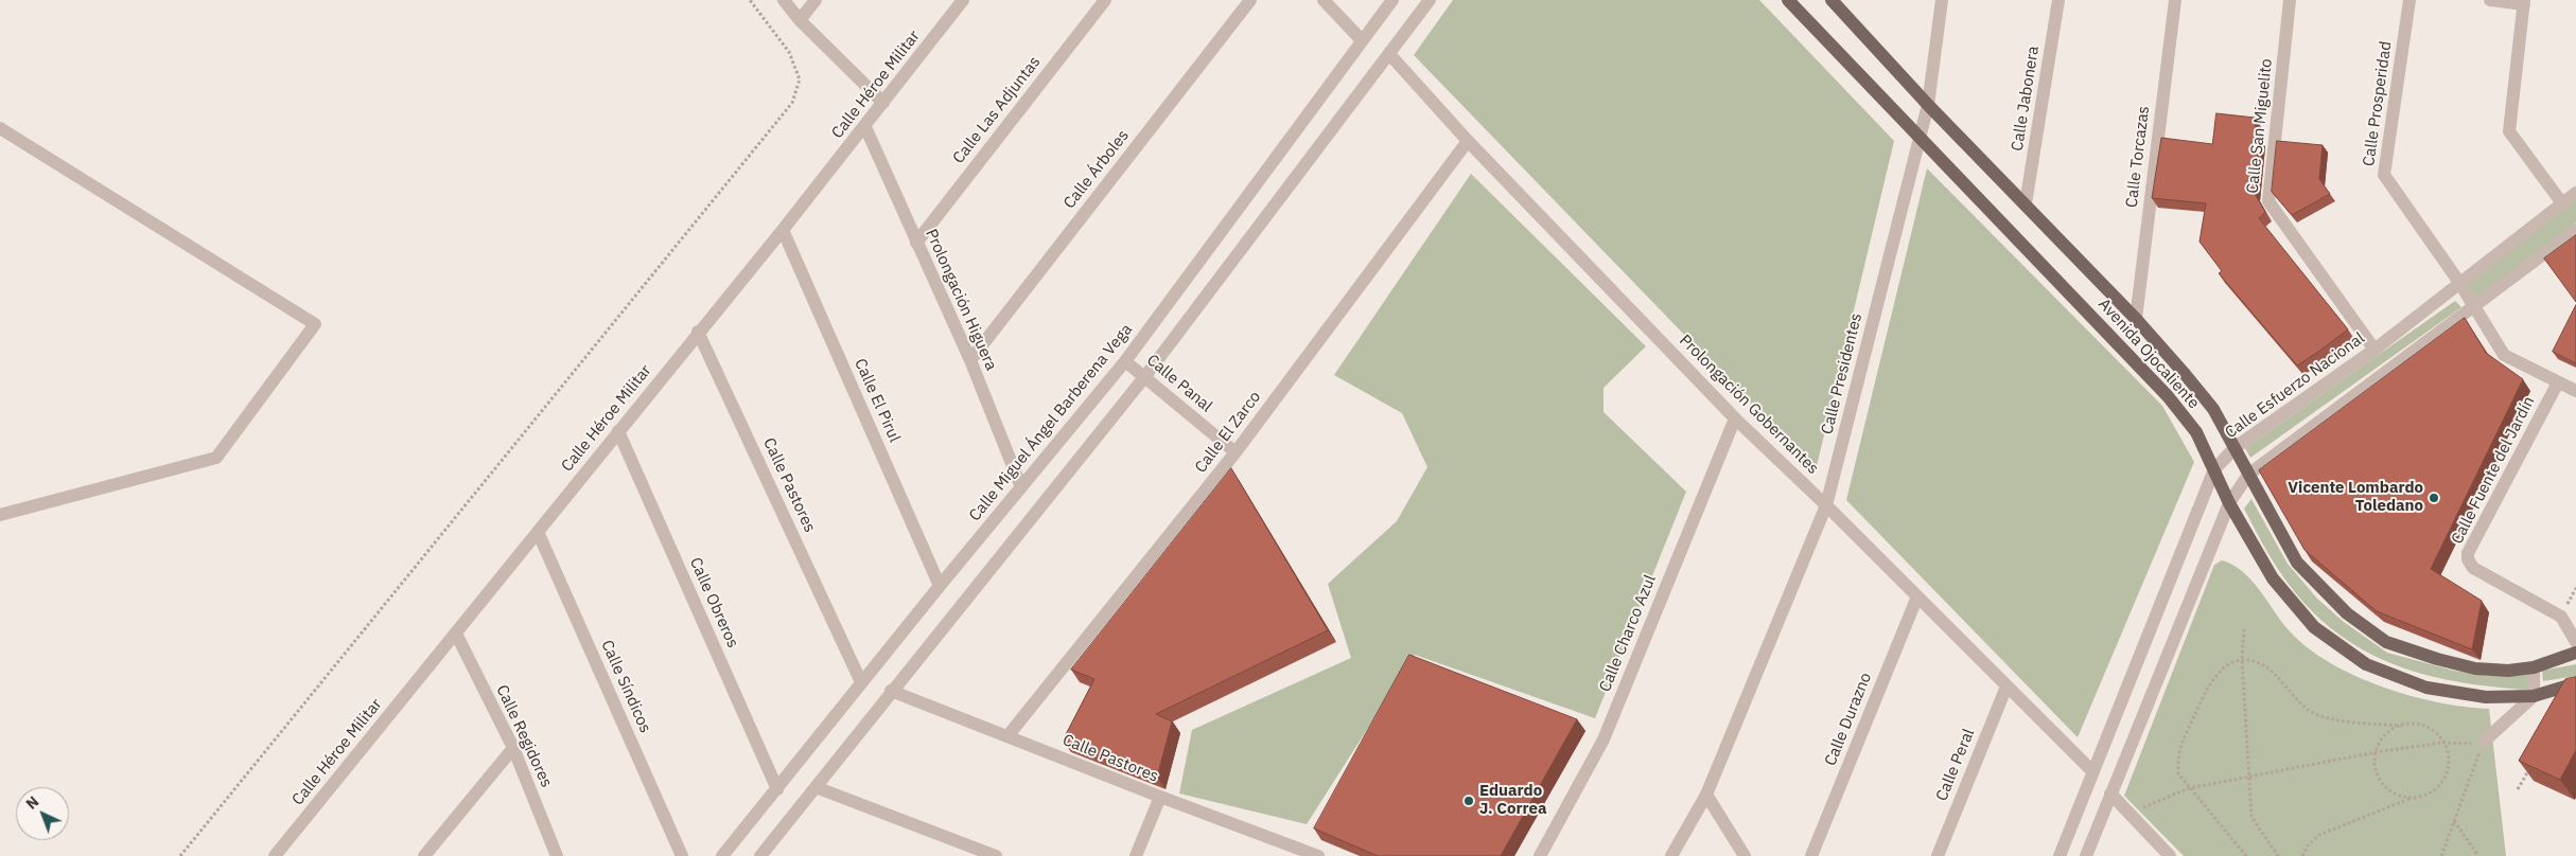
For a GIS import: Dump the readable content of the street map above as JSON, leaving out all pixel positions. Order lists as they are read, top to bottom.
{
  "streets": {
    "main road": ["Avenida Ojocaliente"],
    "street": [
      "Calle Héroe Militar",
      "Calle Jabonera",
      "Calle Prosperidad",
      "Calle Las Adjuntas",
      "Calle San Miguelito",
      "Calle Torcazas",
      "Calle Árboles",
      "Prolongación Higuera",
      "Calle Presidentes",
      "Calle Panal",
      "Calle Esfuerzo Nacional",
      "Calle El Pirul",
      "Prolongación Gobernantes",
      "Calle Miguel Ángel Barberena Vega",
      "Calle El Zarco",
      "Calle Fuente del Jardín",
      "Calle Pastores",
      "Calle Obreros",
      "Calle Charco Azul",
      "Calle Síndicos",
      "Calle Durazno",
      "Calle Regidores",
      "Calle Peral"
    ]
  },
  "crossings": [
    ["Calle Héroe Militar", "Prolongación Higuera"],
    ["Calle Héroe Militar", "Calle El Pirul"],
    ["Calle Héroe Militar", "Calle Pastores"],
    ["Calle Héroe Militar", "Calle Obreros"],
    ["Calle Héroe Militar", "Calle Síndicos"],
    ["Calle Héroe Militar", "Calle Regidores"],
    ["Calle Jabonera", "Avenida Ojocaliente"],
    ["Calle Prosperidad", "Calle Esfuerzo Nacional"],
    ["Calle Prosperidad", "Calle Fuente del Jardín"],
    ["Calle Las Adjuntas", "Prolongación Higuera"],
    ["Calle San Miguelito", "Calle Esfuerzo Nacional"],
    ["Calle Torcazas", "Avenida Ojocaliente"],
    ["Calle Árboles", "Prolongación Higuera"],
    ["Prolongación Higuera", "Calle Miguel Ángel Barberena Vega"],
    ["Avenida Ojocaliente", "Calle Presidentes"],
    ["Avenida Ojocaliente", "Calle Esfuerzo Nacional"],
    ["Calle Presidentes", "Prolongación Gobernantes"],
    ["Calle Panal", "Calle Miguel Ángel Barberena Vega"],
    ["Calle Panal", "Calle El Zarco"],
    ["Calle Esfuerzo Nacional", "Prolongación Gobernantes"],
    ["Calle El Pirul", "Calle Miguel Ángel Barberena Vega"],
    ["Prolongación Gobernantes", "Calle El Zarco"],
    ["Prolongación Gobernantes", "Calle Charco Azul"],
    ["Prolongación Gobernantes", "Calle Durazno"],
    ["Prolongación Gobernantes", "Calle Peral"],
    ["Calle Miguel Ángel Barberena Vega", "Calle Pastores"],
    ["Calle Miguel Ángel Barberena Vega", "Calle Obreros"],
    ["Calle El Zarco", "Calle Pastores"]
  ],
  "places": ["Vicente Lombardo Toledano", "Eduardo J. Correa"],
  "north": "top left"
}
